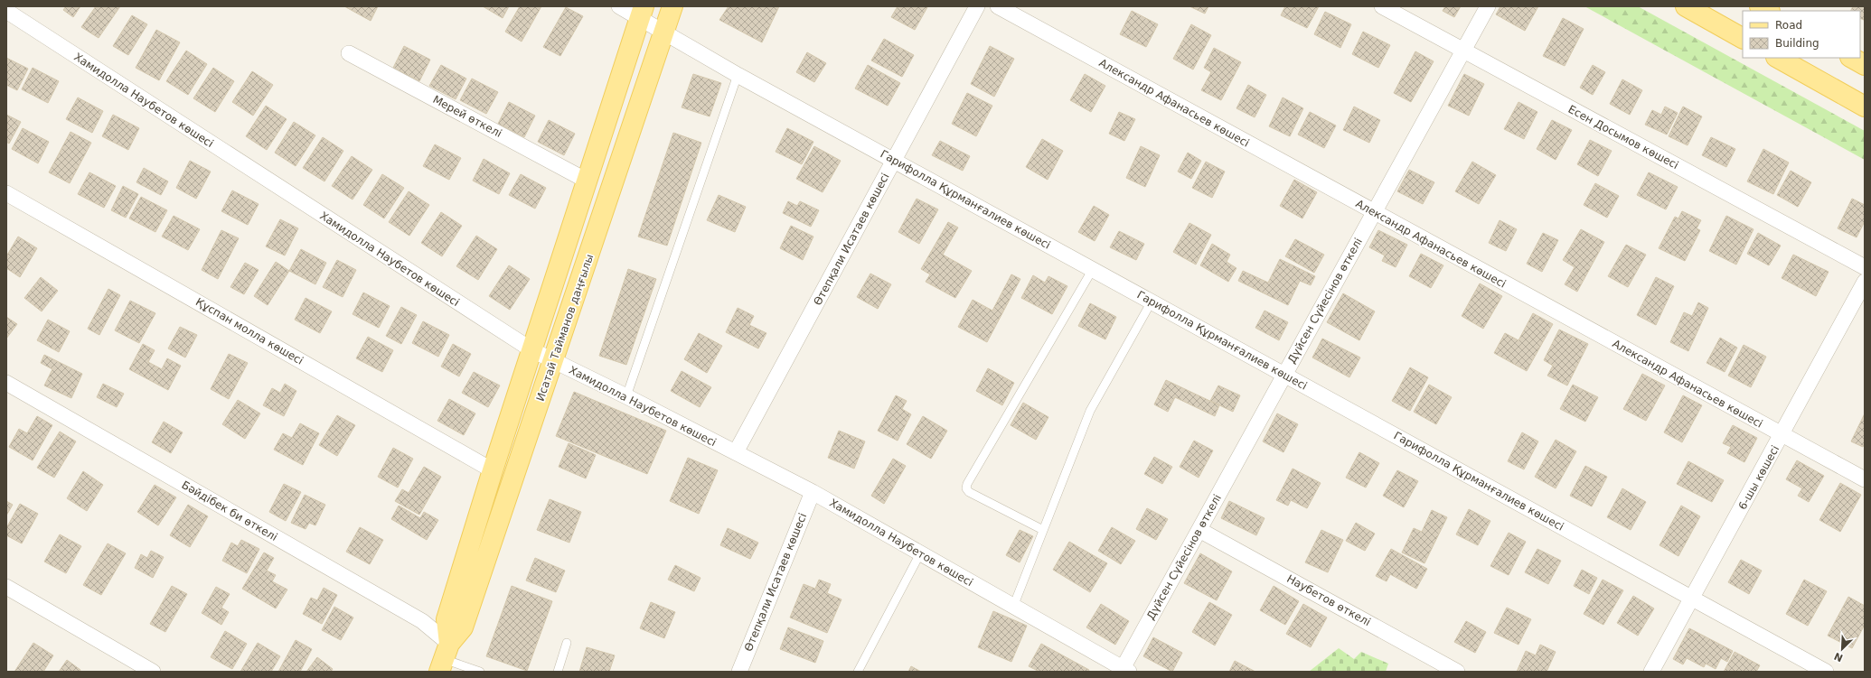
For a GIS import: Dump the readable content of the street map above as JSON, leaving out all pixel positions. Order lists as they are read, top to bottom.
{
  "streets": {
    "main road": ["Исатай Тайманов даңғылы"],
    "street": [
      "Хамидолла Наубетов көшесі",
      "Александр Афанасьев көшесі",
      "Мерей өткелі",
      "Есен Досымов көшесі",
      "Гарифолла Құрманғалиев көшесі",
      "Өтепқали Исатаев көшесі",
      "Дүйсен Сүйесінов өткелі",
      "Құспан молла көшесі",
      "6-шы көшесі",
      "Бәйдібек би өткелі",
      "Наубетов өткелі"
    ]
  },
  "crossings": [
    ["Хамидолла Наубетов көшесі", "Өтепқали Исатаев көшесі"],
    ["Хамидолла Наубетов көшесі", "Дүйсен Сүйесінов өткелі"],
    ["Хамидолла Наубетов көшесі", "Исатай Тайманов даңғылы"],
    ["Александр Афанасьев көшесі", "Дүйсен Сүйесінов өткелі"],
    ["Александр Афанасьев көшесі", "6-шы көшесі"],
    ["Есен Досымов көшесі", "Дүйсен Сүйесінов өткелі"],
    ["Гарифолла Құрманғалиев көшесі", "Өтепқали Исатаев көшесі"],
    ["Гарифолла Құрманғалиев көшесі", "Дүйсен Сүйесінов өткелі"],
    ["Гарифолла Құрманғалиев көшесі", "Исатай Тайманов даңғылы"],
    ["Гарифолла Құрманғалиев көшесі", "6-шы көшесі"],
    ["Дүйсен Сүйесінов өткелі", "Наубетов өткелі"],
    ["Исатай Тайманов даңғылы", "Бәйдібек би өткелі"]
  ],
  "legend": ["Road", "Building"],
  "north": "bottom left"
}
